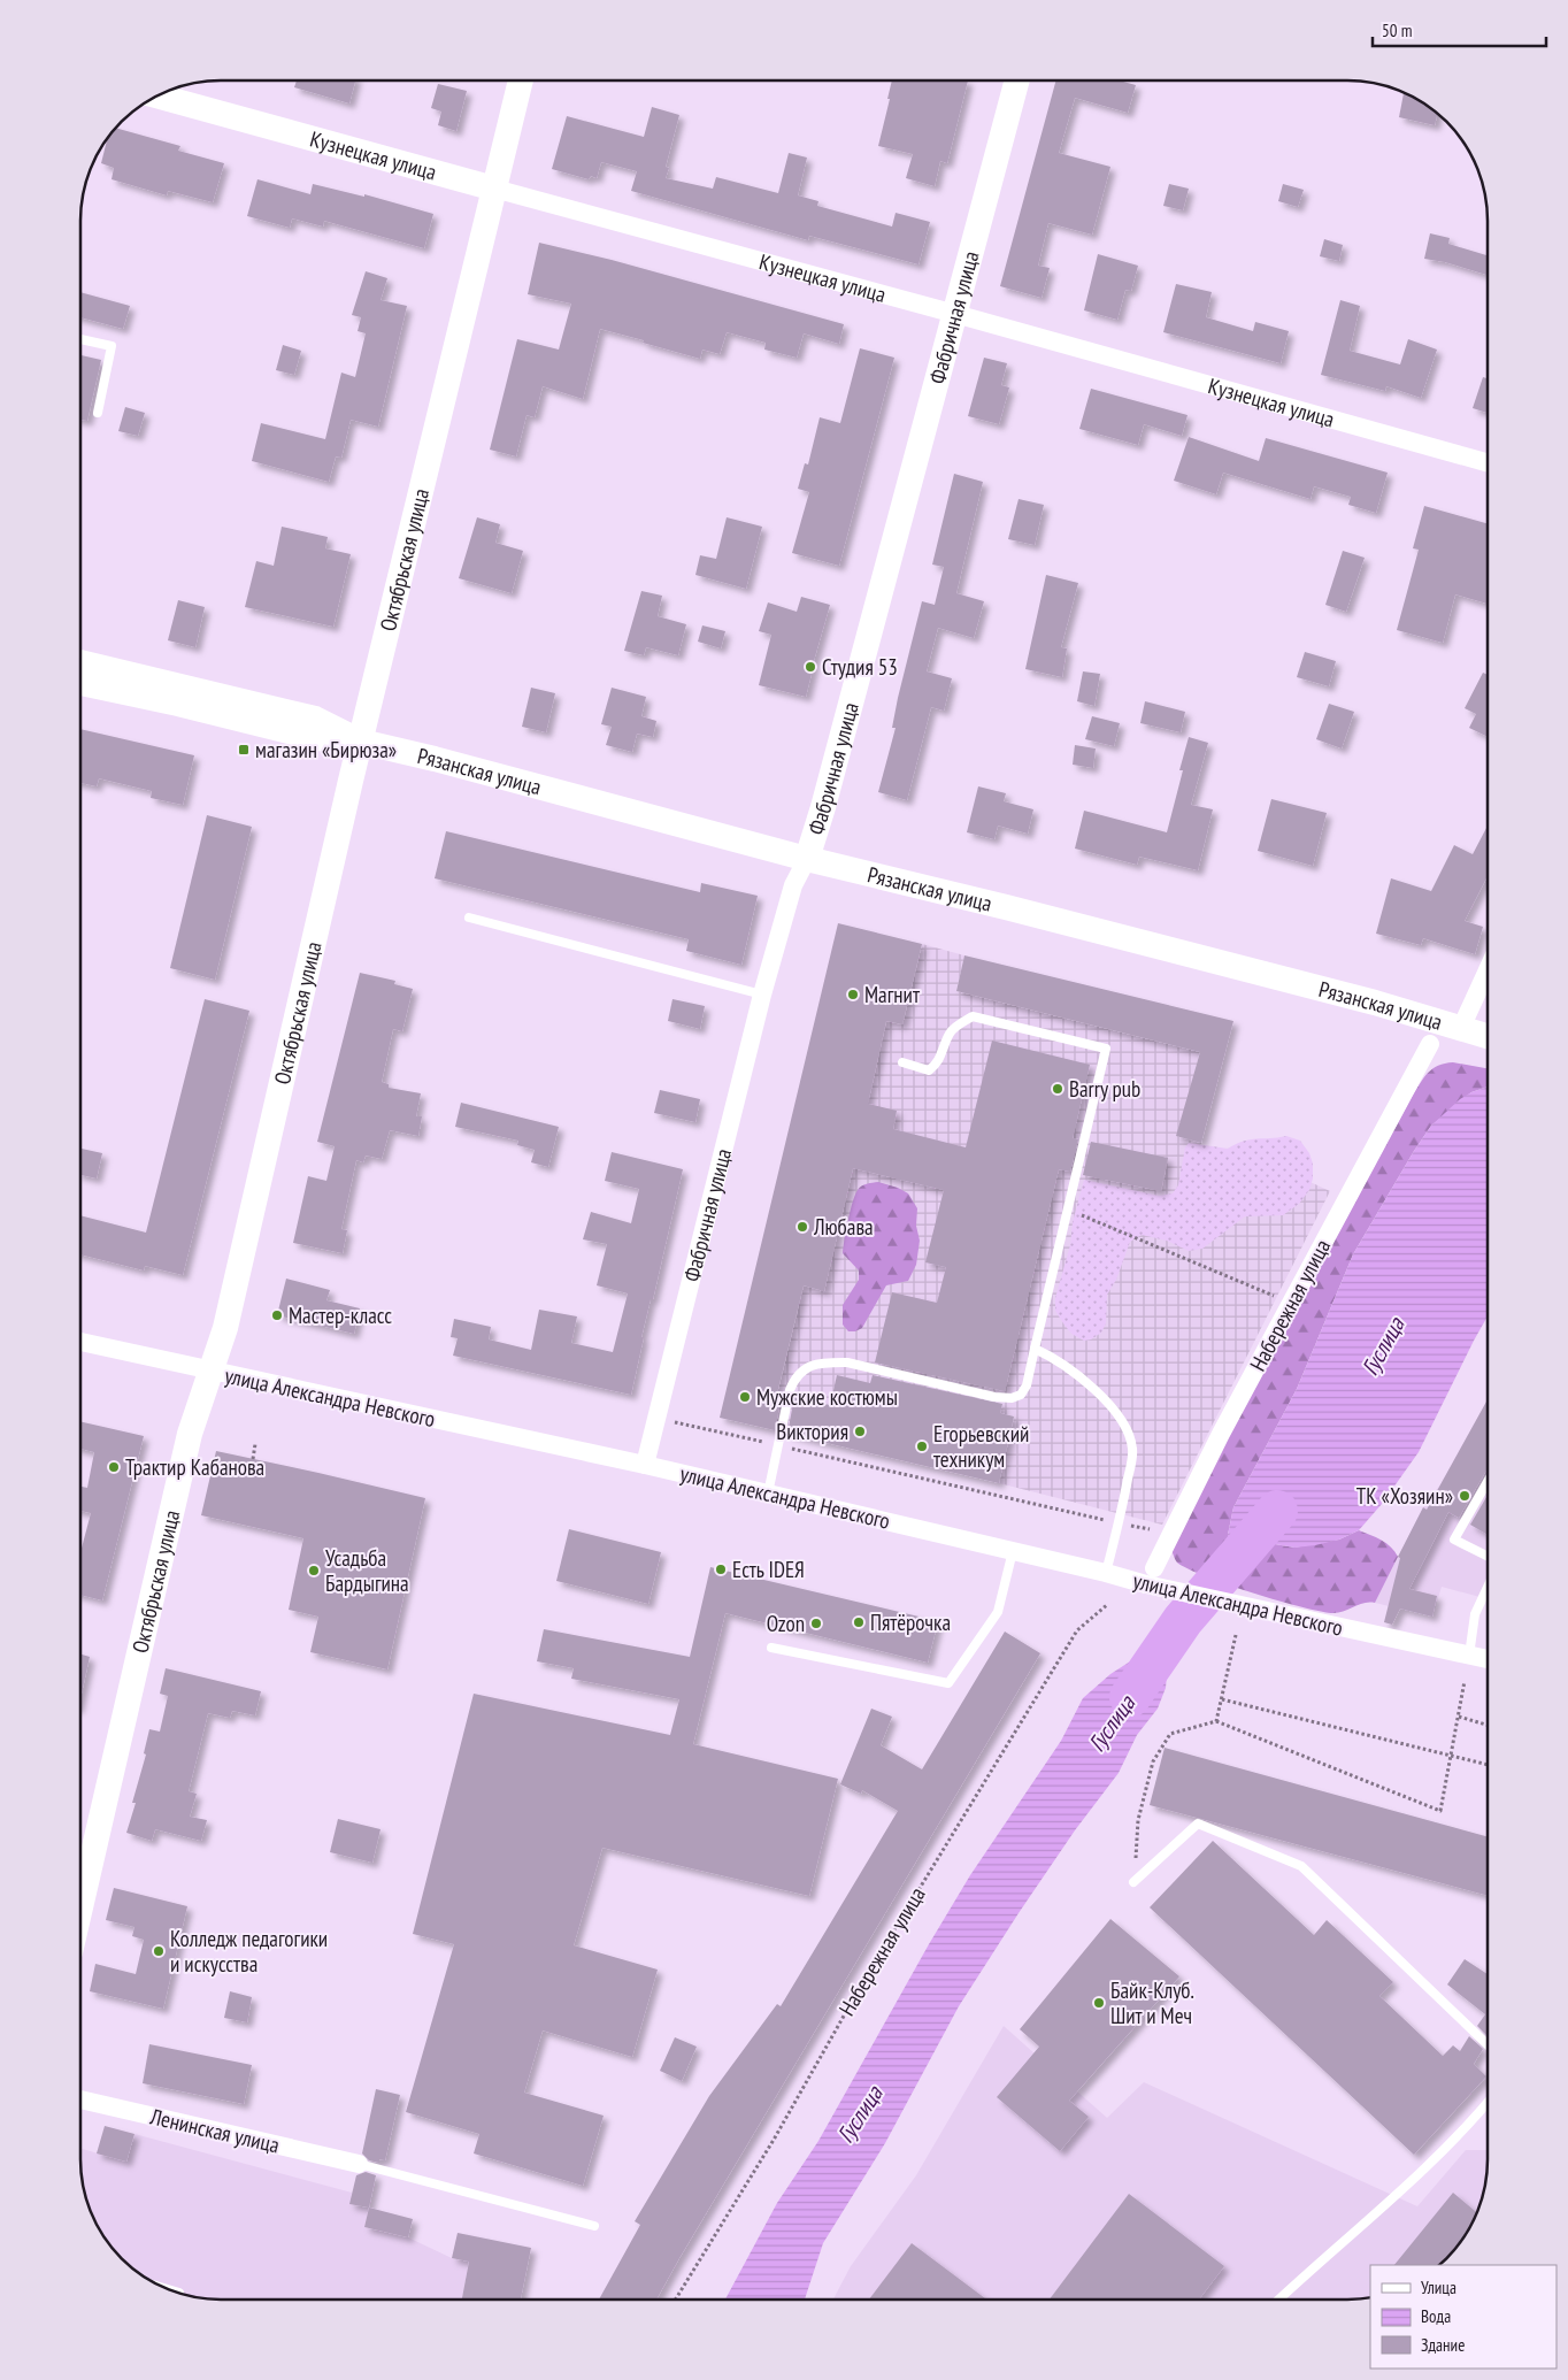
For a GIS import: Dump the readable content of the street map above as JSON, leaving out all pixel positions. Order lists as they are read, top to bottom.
{
  "streets": {
    "street": [
      "Кузнецкая улица",
      "Фабричная улица",
      "Октябрьская улица",
      "Рязанская улица",
      "Набережная улица",
      "улица Александра Невского",
      "Ленинская улица"
    ]
  },
  "crossings": [
    ["Кузнецкая улица", "Фабричная улица"],
    ["Кузнецкая улица", "Октябрьская улица"],
    ["Фабричная улица", "Рязанская улица"],
    ["Фабричная улица", "улица Александра Невского"],
    ["Октябрьская улица", "Рязанская улица"],
    ["Октябрьская улица", "улица Александра Невского"]
  ],
  "water": ["Гуслица"],
  "places": {
    "other": [
      "Студия 53",
      "Магнит",
      "Barry pub",
      "Любава",
      "Мастер-класс",
      "Мужские костюмы",
      "Виктория",
      "Егорьевский техникум",
      "Трактир Кабанова",
      "ТК «Хозяин»",
      "Есть IDЕЯ",
      "Усадьба Бардыгина",
      "Пятёрочка",
      "Ozon",
      "Колледж педагогики и искусства",
      "Байк-Клуб. Шит и Меч"
    ],
    "transit": ["магазин «Бирюза»"]
  },
  "legend": ["Улица", "Вода", "Здание"],
  "scale_bar": "50 m"
}
